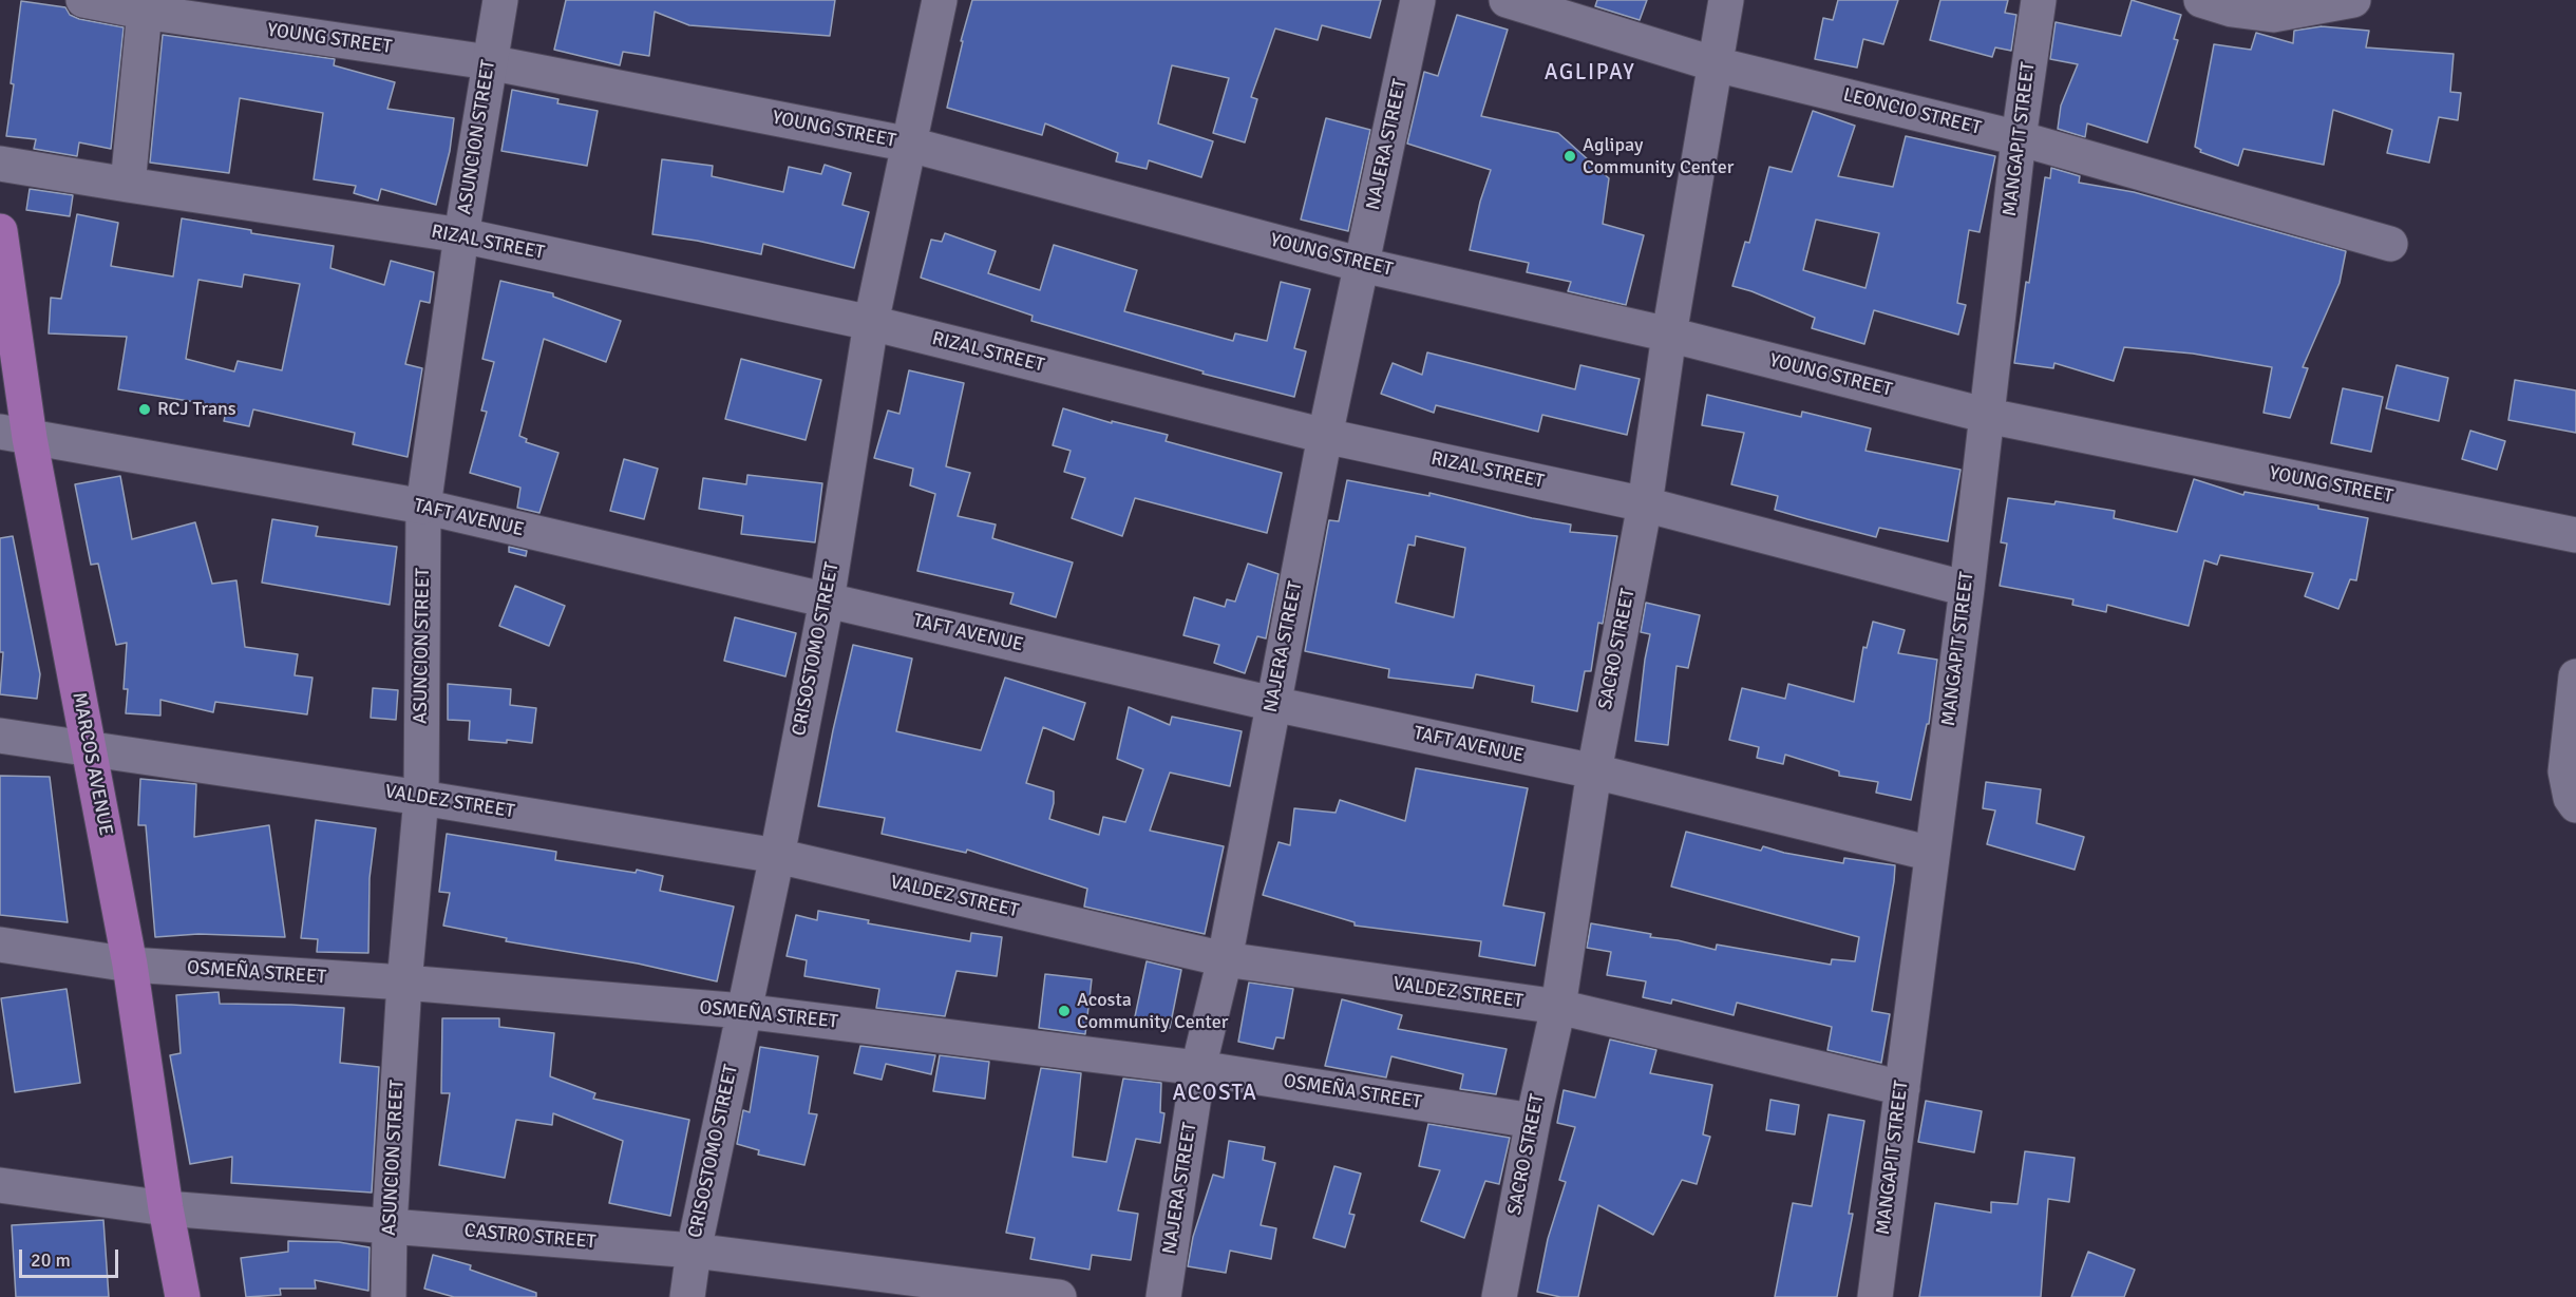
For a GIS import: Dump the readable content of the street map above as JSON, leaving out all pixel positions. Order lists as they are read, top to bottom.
{
  "streets": {
    "main road": ["MARCOS AVENUE"],
    "street": [
      "YOUNG STREET",
      "LEONCIO STREET",
      "ASUNCION STREET",
      "MANGAPIT STREET",
      "NAJERA STREET",
      "RIZAL STREET",
      "TAFT AVENUE",
      "CRISOSTOMO STREET",
      "SACRO STREET",
      "VALDEZ STREET",
      "OSMEÑA STREET",
      "CASTRO STREET"
    ]
  },
  "crossings": [
    ["YOUNG STREET", "ASUNCION STREET"],
    ["YOUNG STREET", "MANGAPIT STREET"],
    ["YOUNG STREET", "NAJERA STREET"],
    ["YOUNG STREET", "CRISOSTOMO STREET"],
    ["YOUNG STREET", "SACRO STREET"],
    ["LEONCIO STREET", "MANGAPIT STREET"],
    ["LEONCIO STREET", "SACRO STREET"],
    ["ASUNCION STREET", "RIZAL STREET"],
    ["ASUNCION STREET", "TAFT AVENUE"],
    ["ASUNCION STREET", "VALDEZ STREET"],
    ["ASUNCION STREET", "OSMEÑA STREET"],
    ["ASUNCION STREET", "CASTRO STREET"],
    ["MANGAPIT STREET", "RIZAL STREET"],
    ["MANGAPIT STREET", "TAFT AVENUE"],
    ["MANGAPIT STREET", "VALDEZ STREET"],
    ["NAJERA STREET", "RIZAL STREET"],
    ["NAJERA STREET", "TAFT AVENUE"],
    ["NAJERA STREET", "VALDEZ STREET"],
    ["NAJERA STREET", "OSMEÑA STREET"],
    ["RIZAL STREET", "CRISOSTOMO STREET"],
    ["RIZAL STREET", "SACRO STREET"],
    ["TAFT AVENUE", "CRISOSTOMO STREET"],
    ["TAFT AVENUE", "SACRO STREET"],
    ["TAFT AVENUE", "MARCOS AVENUE"],
    ["CRISOSTOMO STREET", "VALDEZ STREET"],
    ["CRISOSTOMO STREET", "OSMEÑA STREET"],
    ["CRISOSTOMO STREET", "CASTRO STREET"],
    ["SACRO STREET", "VALDEZ STREET"],
    ["SACRO STREET", "OSMEÑA STREET"],
    ["MARCOS AVENUE", "VALDEZ STREET"],
    ["MARCOS AVENUE", "OSMEÑA STREET"],
    ["MARCOS AVENUE", "CASTRO STREET"]
  ],
  "districts": ["AGLIPAY", "ACOSTA"],
  "places": ["Aglipay Community Center", "RCJ Trans", "Acosta Community Center"],
  "scale_bar": "20 m"
}
